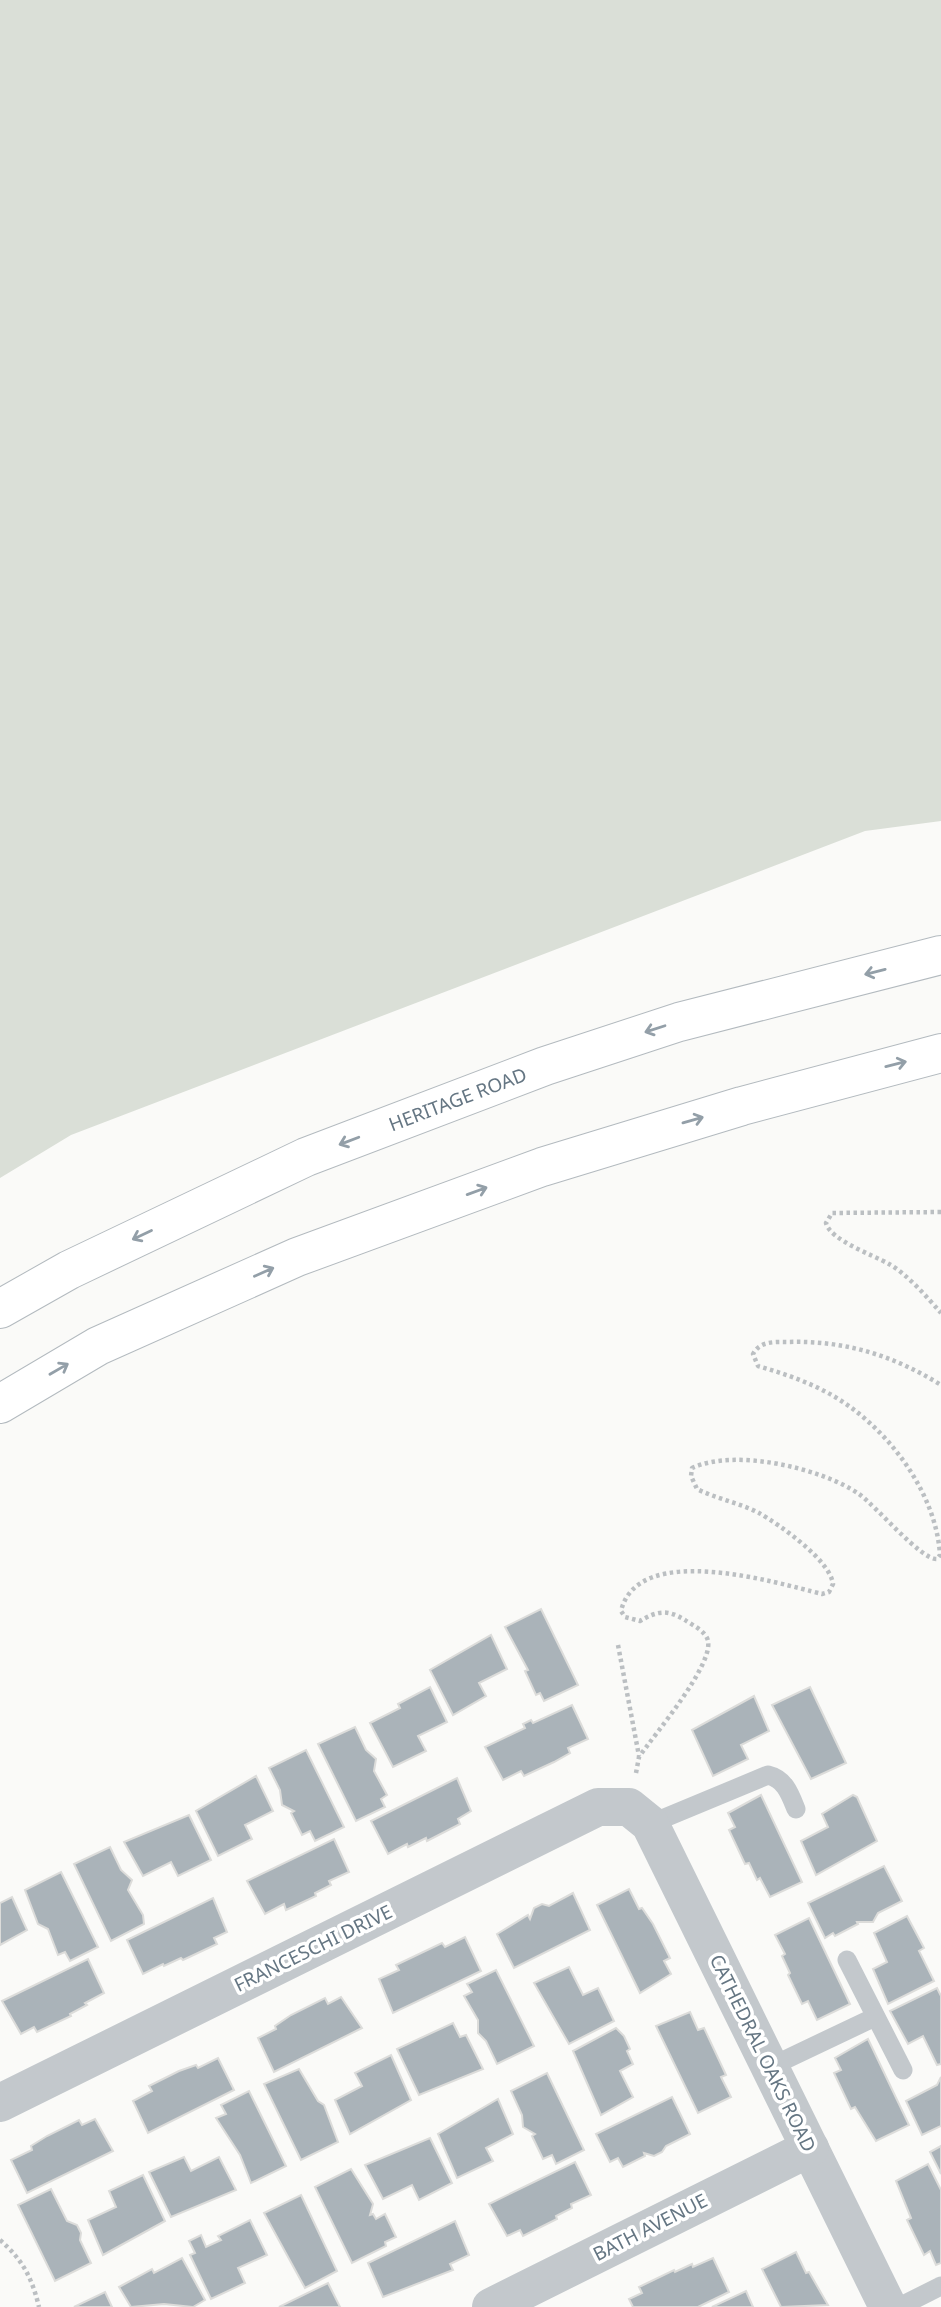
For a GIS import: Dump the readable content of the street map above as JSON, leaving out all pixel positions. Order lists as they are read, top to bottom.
{
  "streets": {
    "main road": ["HERITAGE ROAD"],
    "street": ["FRANCESCHI DRIVE", "CATHEDRAL OAKS ROAD", "BATH AVENUE"]
  },
  "crossings": [
    ["FRANCESCHI DRIVE", "CATHEDRAL OAKS ROAD"],
    ["CATHEDRAL OAKS ROAD", "BATH AVENUE"]
  ]
}
